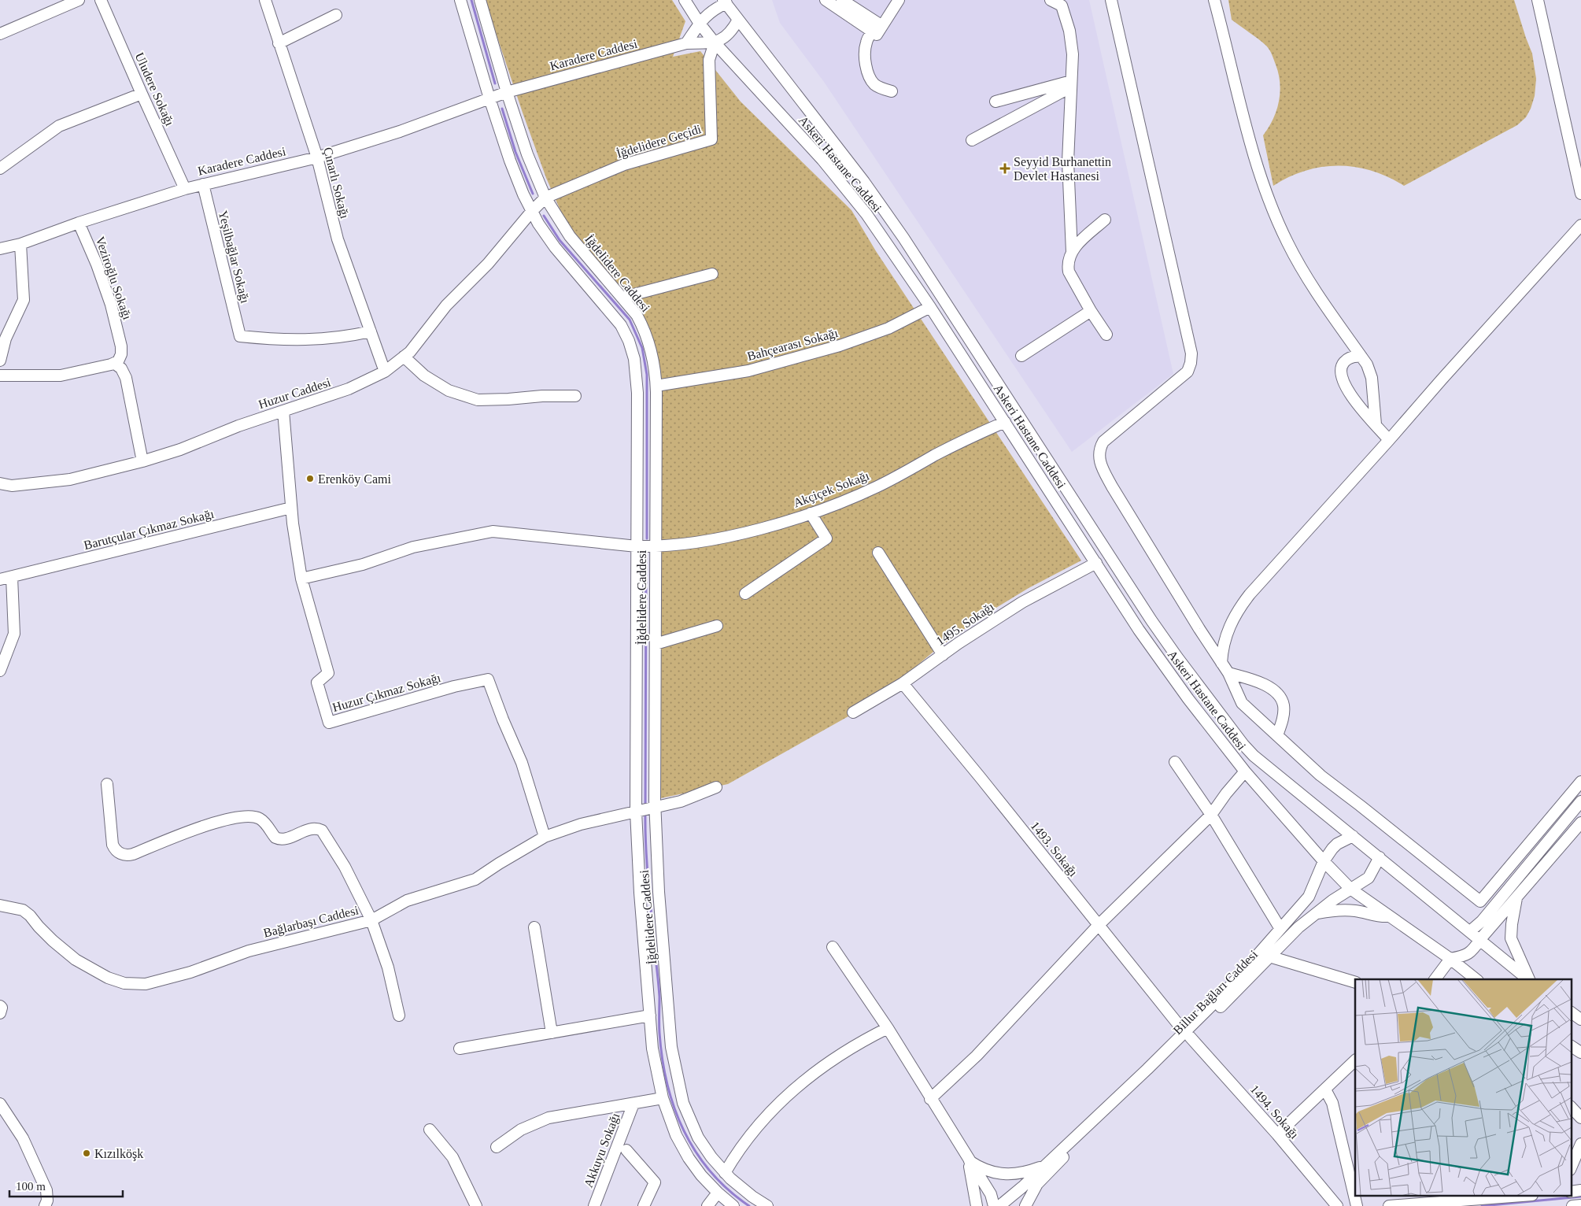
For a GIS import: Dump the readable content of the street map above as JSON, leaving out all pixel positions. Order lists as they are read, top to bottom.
{
  "streets": {
    "street": [
      "Karadere Caddesi",
      "Uludere Sokağı",
      "İğdelidere Geçidi",
      "Askeri Hastane Caddesi",
      "Çınarlı Sokağı",
      "Yeşilbağlar Sokağı",
      "İğdelidere Caddesi",
      "Veziroğlu Sokağı",
      "Bahçearası Sokağı",
      "Huzur Caddesi",
      "Akçiçek Sokağı",
      "Barutçular Çıkmaz Sokağı",
      "1495. Sokağı",
      "Huzur Çıkmaz Sokağı",
      "1493. Sokağı",
      "Bağlarbaşı Caddesi",
      "Billur Bağları Caddesi",
      "1494. Sokağı",
      "Akkuyu Sokağı"
    ]
  },
  "crossings": [
    ["Karadere Caddesi", "Uludere Sokağı"],
    ["Karadere Caddesi", "İğdelidere Geçidi"],
    ["Karadere Caddesi", "Askeri Hastane Caddesi"],
    ["Karadere Caddesi", "Çınarlı Sokağı"],
    ["Karadere Caddesi", "Yeşilbağlar Sokağı"],
    ["Karadere Caddesi", "İğdelidere Caddesi"],
    ["Karadere Caddesi", "Veziroğlu Sokağı"],
    ["İğdelidere Geçidi", "Askeri Hastane Caddesi"],
    ["İğdelidere Geçidi", "İğdelidere Caddesi"],
    ["İğdelidere Geçidi", "Huzur Caddesi"],
    ["Askeri Hastane Caddesi", "Bahçearası Sokağı"],
    ["Askeri Hastane Caddesi", "Akçiçek Sokağı"],
    ["Askeri Hastane Caddesi", "1495. Sokağı"],
    ["Askeri Hastane Caddesi", "Billur Bağları Caddesi"],
    ["Çınarlı Sokağı", "Yeşilbağlar Sokağı"],
    ["Çınarlı Sokağı", "Huzur Caddesi"],
    ["İğdelidere Caddesi", "Bahçearası Sokağı"],
    ["İğdelidere Caddesi", "Huzur Caddesi"],
    ["İğdelidere Caddesi", "Akçiçek Sokağı"],
    ["İğdelidere Caddesi", "Bağlarbaşı Caddesi"],
    ["Huzur Caddesi", "Huzur Çıkmaz Sokağı"],
    ["Akçiçek Sokağı", "Huzur Çıkmaz Sokağı"],
    ["Barutçular Çıkmaz Sokağı", "Huzur Çıkmaz Sokağı"],
    ["1495. Sokağı", "1493. Sokağı"],
    ["Huzur Çıkmaz Sokağı", "Bağlarbaşı Caddesi"],
    ["1493. Sokağı", "Billur Bağları Caddesi"],
    ["1493. Sokağı", "1494. Sokağı"],
    ["Billur Bağları Caddesi", "1494. Sokağı"]
  ],
  "places": {
    "health": ["Seyyid Burhanettin Devlet Hastanesi"],
    "other": ["Erenköy Cami", "Kızılköşk"]
  },
  "scale_bar": "100 m"
}
